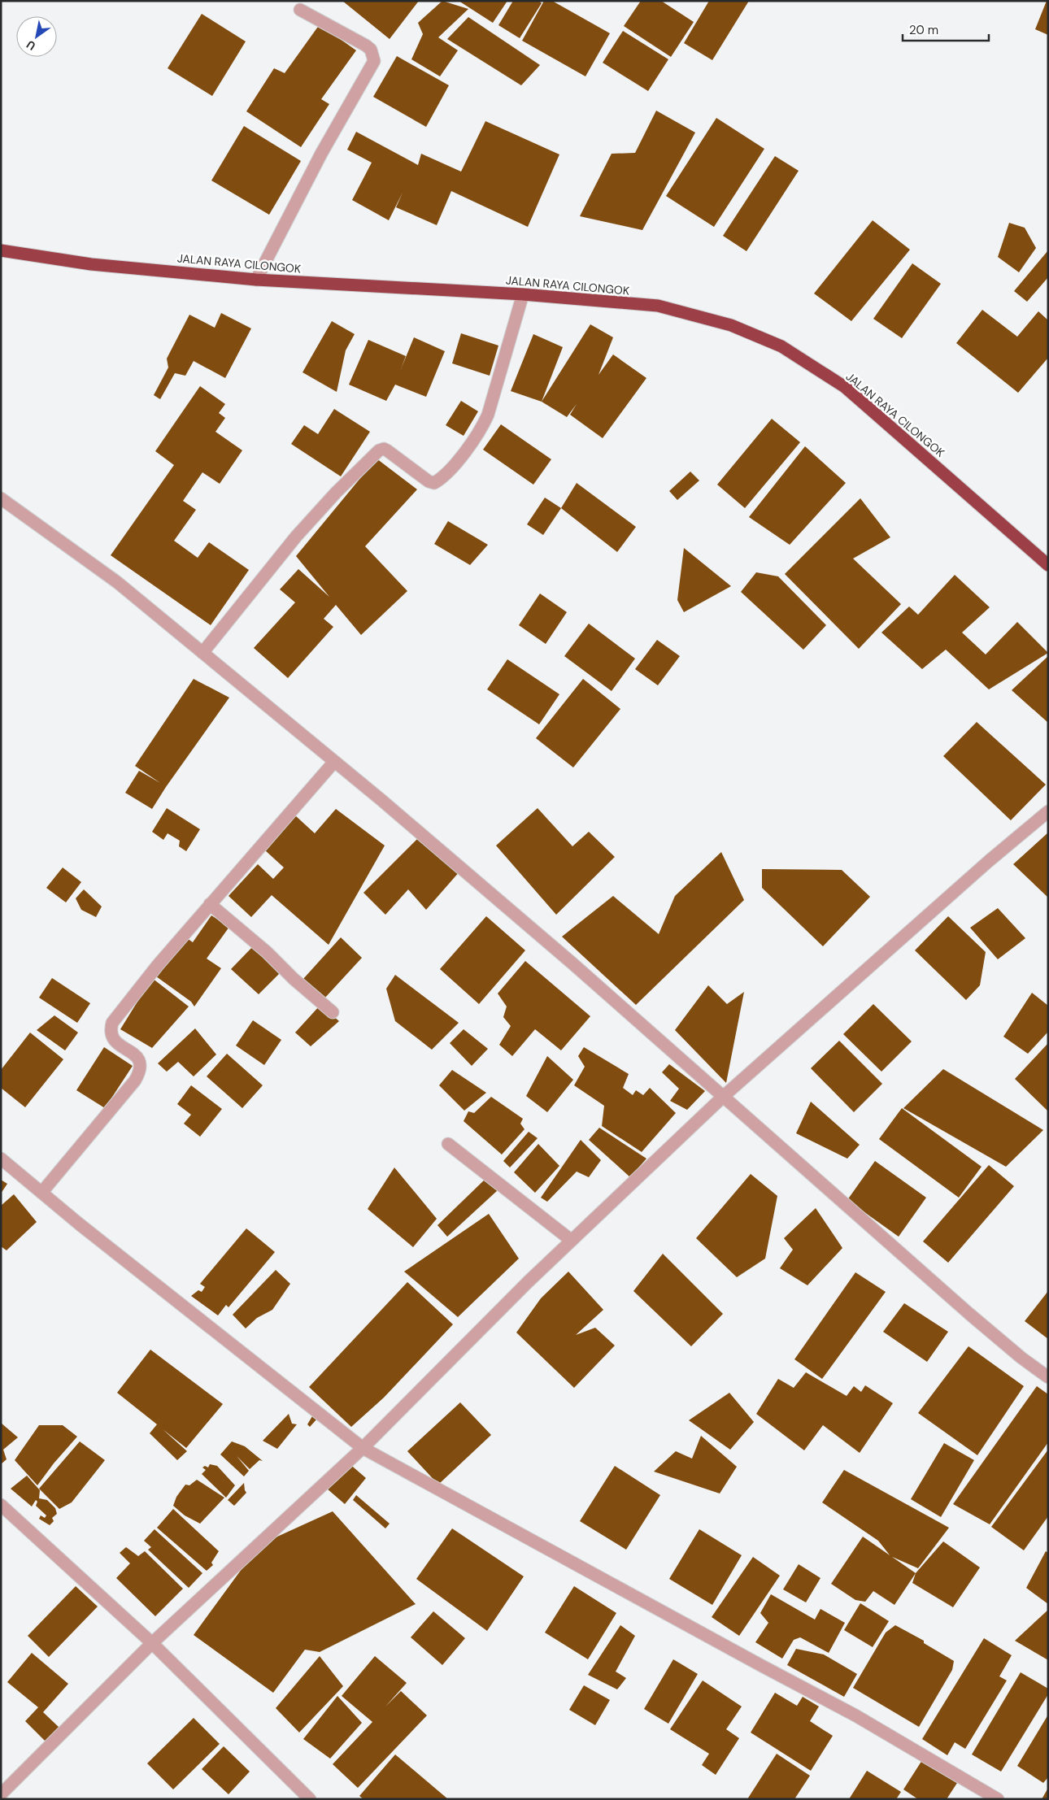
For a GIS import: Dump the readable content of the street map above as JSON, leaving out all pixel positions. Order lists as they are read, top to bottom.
{
  "streets": {
    "highway": ["JALAN RAYA CILONGOK"]
  },
  "scale_bar": "20 m",
  "north": "bottom left"
}
